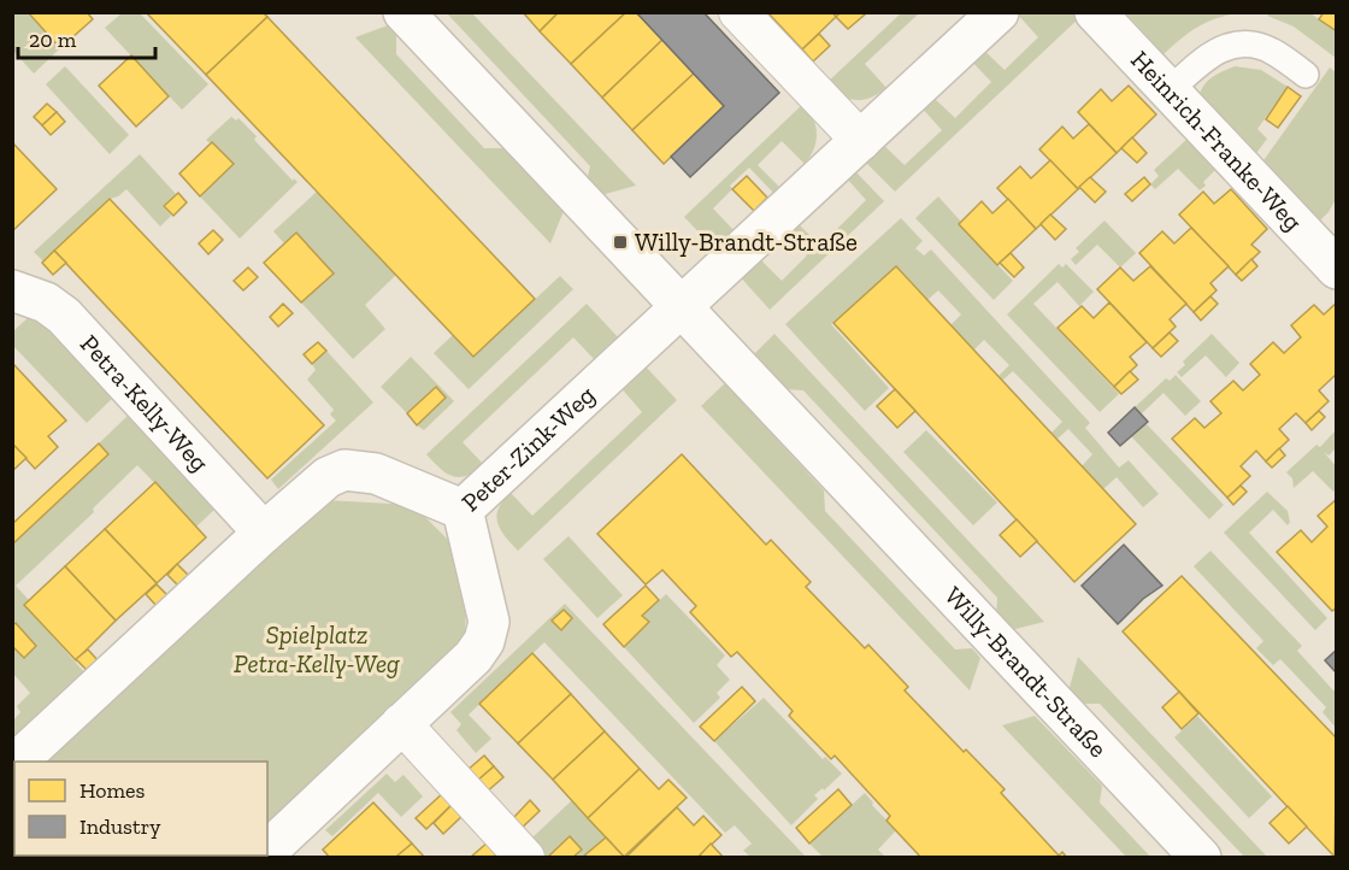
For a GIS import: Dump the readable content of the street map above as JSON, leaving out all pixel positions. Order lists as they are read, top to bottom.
{
  "streets": {
    "street": [
      "Heinrich-Franke-Weg",
      "Petra-Kelly-Weg",
      "Peter-Zink-Weg",
      "Willy-Brandt-Straße"
    ]
  },
  "crossings": [
    ["Peter-Zink-Weg", "Willy-Brandt-Straße"]
  ],
  "parks": ["Spielplatz Petra-Kelly-Weg"],
  "places": {
    "transit": ["Willy-Brandt-Straße"]
  },
  "legend": ["Homes", "Industry"],
  "scale_bar": "20 m"
}
